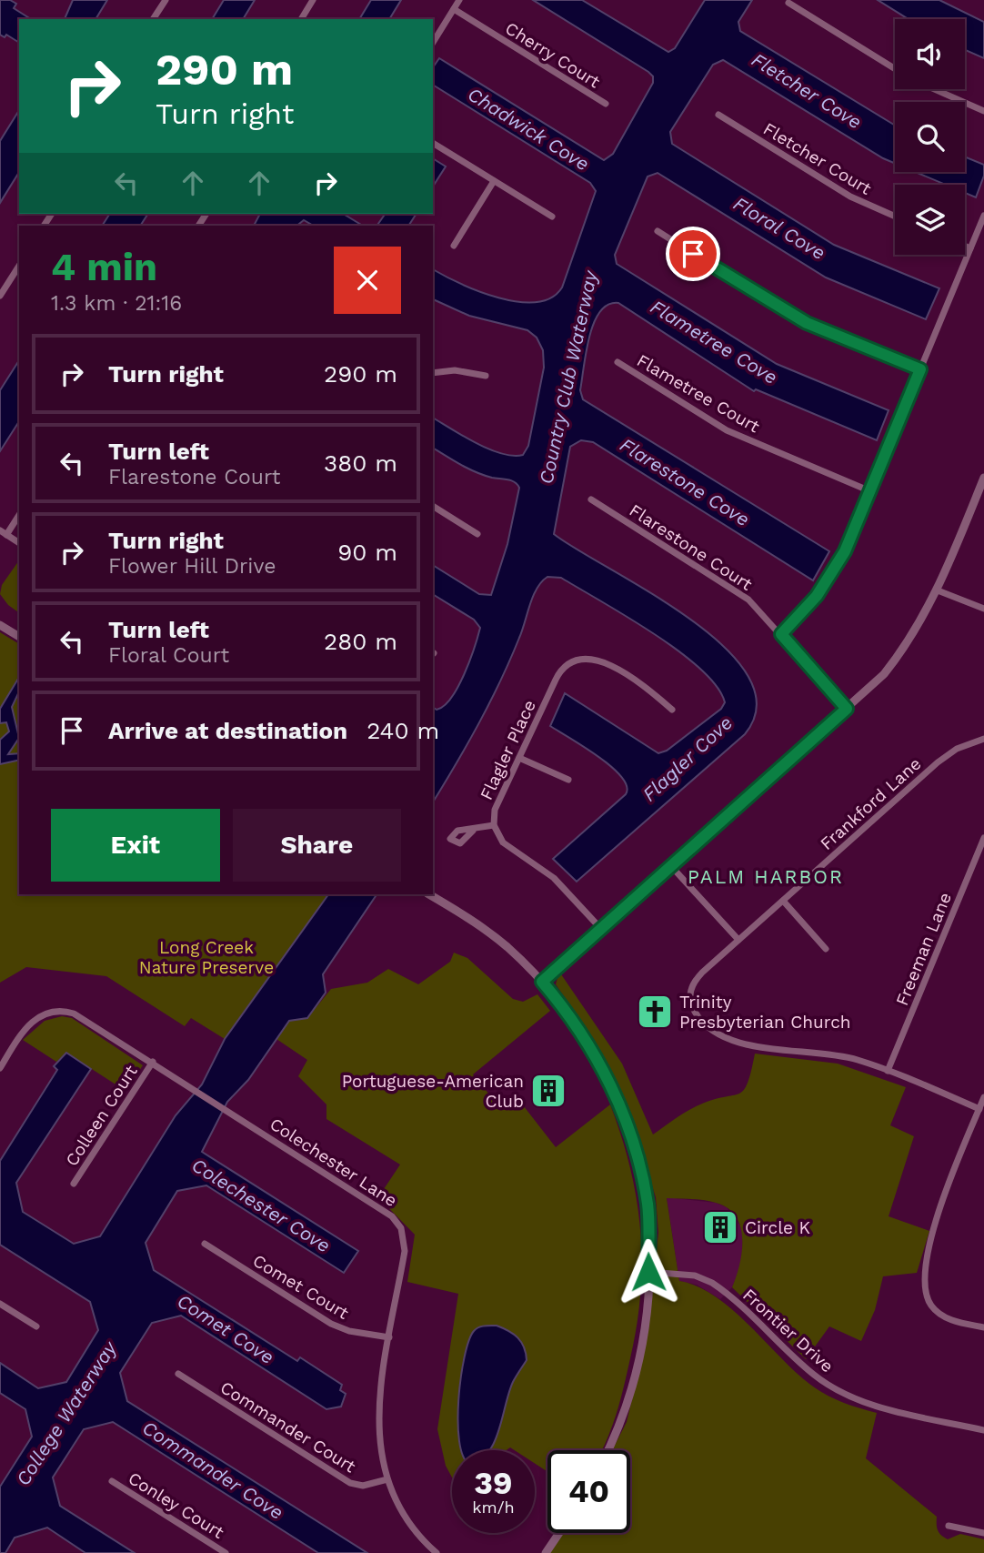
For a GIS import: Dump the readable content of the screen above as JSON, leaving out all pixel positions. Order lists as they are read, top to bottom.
{
  "streets": {
    "street": [
      "Cherry Court",
      "Fletcher Court",
      "Flametree Court",
      "Flarestone Court",
      "Flagler Place",
      "Frankford Lane",
      "Freeman Lane",
      "Colleen Court",
      "Colechester Lane",
      "Comet Court",
      "Frontier Drive",
      "Commander Court",
      "Conley Court"
    ]
  },
  "crossings": [
    ["Frankford Lane", "Freeman Lane"],
    ["Colleen Court", "Colechester Lane"],
    ["Colechester Lane", "Comet Court"],
    ["Colechester Lane", "Commander Court"]
  ],
  "districts": ["PALM HARBOR"],
  "water": [
    "Fletcher Cove",
    "Chadwick Cove",
    "Floral Cove",
    "Flametree Cove",
    "Country Club Waterway",
    "Flarestone Cove",
    "Flagler Cove",
    "Colechester Cove",
    "Comet Cove",
    "College Waterway",
    "Commander Cove"
  ],
  "parks": ["Long Creek Nature Preserve"],
  "places": {
    "church": ["Trinity Presbyterian Church"],
    "building": ["Portuguese-American Club", "Circle K"]
  },
  "page": {
    "turn": ["290 m", "Turn right"],
    "heading": ["4 min", "1.3 km · 21:16"],
    "list": [
      {
        "name": "Turn right",
        "value": "290 m"
      },
      {
        "name": "Turn left",
        "note": "Flarestone Court",
        "value": "380 m"
      },
      {
        "name": "Turn right",
        "note": "Flower Hill Drive",
        "value": "90 m"
      },
      {
        "name": "Turn left",
        "note": "Floral Court",
        "value": "280 m"
      },
      {
        "name": "Arrive at destination",
        "value": "240 m"
      }
    ],
    "buttons": ["Exit", "Share"],
    "speed": "39 km/h",
    "limit": "40"
  }
}
